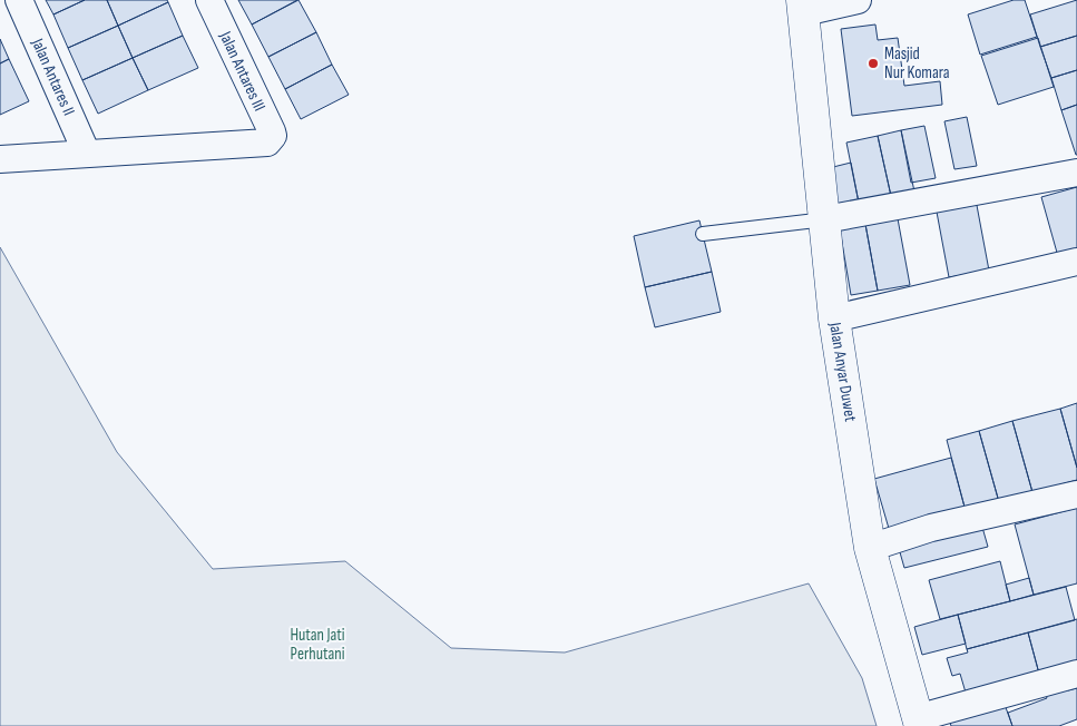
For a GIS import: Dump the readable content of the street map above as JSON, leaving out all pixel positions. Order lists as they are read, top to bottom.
{
  "streets": {
    "street": ["Jalan Antares III", "Jalan Antares II", "Jalan Anyar Duwet"]
  },
  "crossings": [
    ["Jalan Antares III", "Jalan Antares II"]
  ],
  "parks": ["Hutan Jati Perhutani"],
  "places": ["Masjid Nur Komara"]
}
